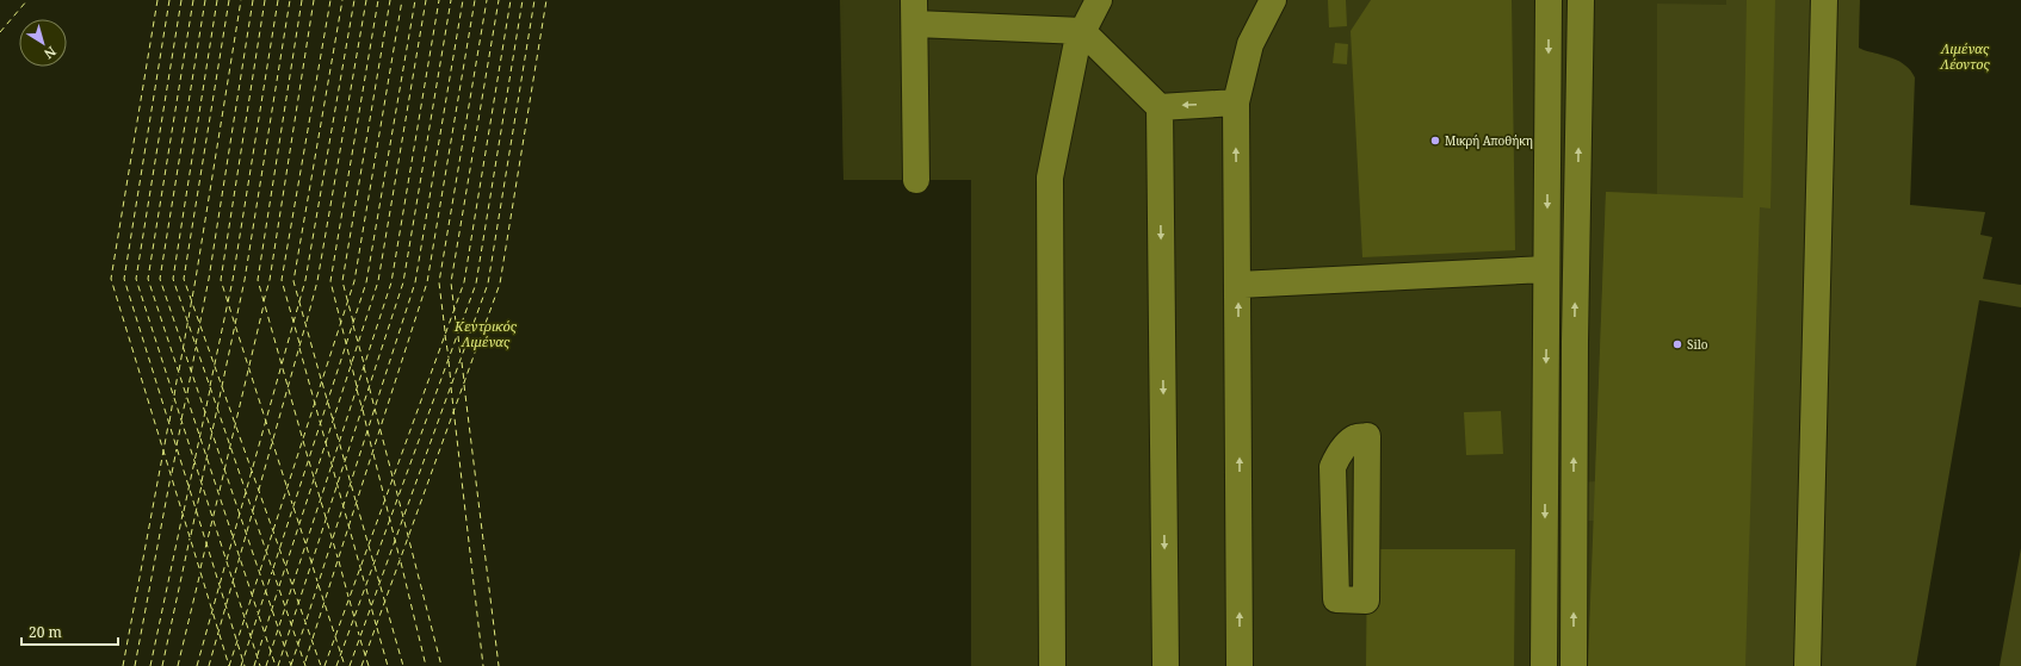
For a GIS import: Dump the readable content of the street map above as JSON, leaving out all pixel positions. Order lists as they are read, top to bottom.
{
  "water": ["Λιμένας Λέοντος", "Κεντρικός Λιμένας"],
  "places": ["Μικρή Αποθήκη", "Silo"],
  "scale_bar": "20 m",
  "north": "bottom right"
}
